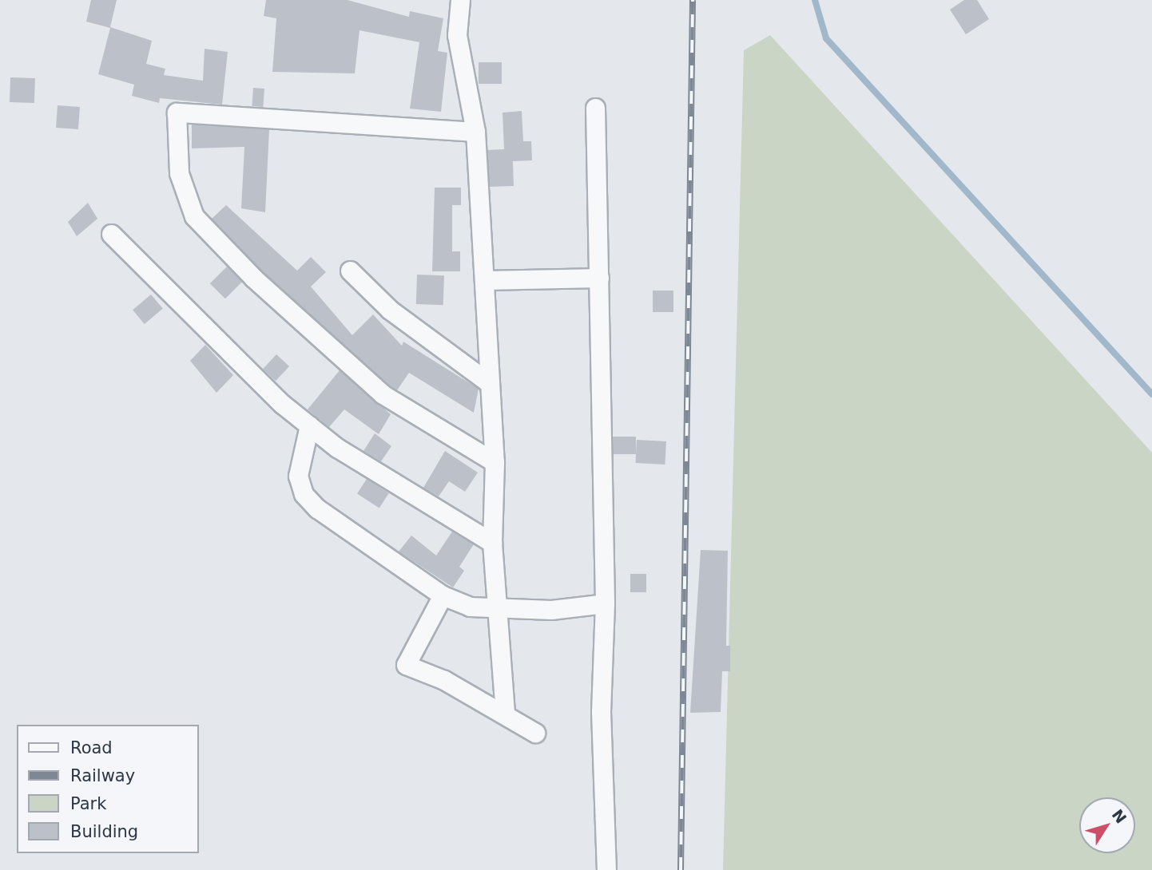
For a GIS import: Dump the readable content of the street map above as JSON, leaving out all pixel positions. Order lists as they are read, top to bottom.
{
  "legend": [
    "Road",
    "Railway",
    "Park",
    "Building"
  ],
  "north": "top right"
}
